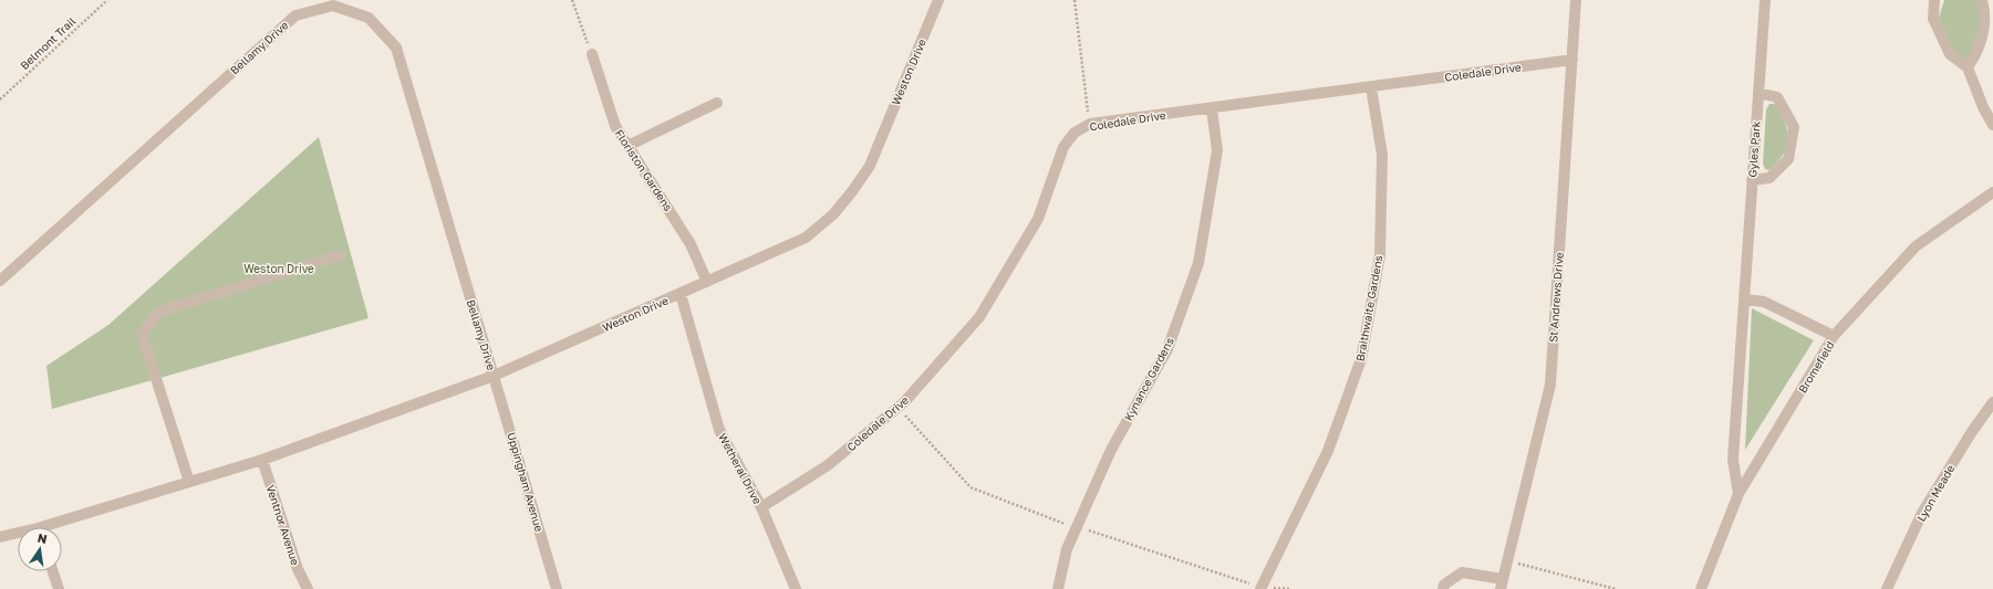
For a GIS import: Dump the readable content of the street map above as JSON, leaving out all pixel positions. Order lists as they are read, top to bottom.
{
  "streets": {
    "street": [
      "Bellamy Drive",
      "Weston Drive",
      "Coledale Drive",
      "Gyles Park",
      "Floriston Gardens",
      "St Andrews Drive",
      "Braithwaite Gardens",
      "Bromefield",
      "Kynance Gardens",
      "Wetheral Drive",
      "Uppingham Avenue",
      "Lyon Meade",
      "Ventnor Avenue"
    ],
    "path": ["Belmont Trail"]
  },
  "crossings": [
    ["Bellamy Drive", "Weston Drive"],
    ["Bellamy Drive", "Uppingham Avenue"],
    ["Weston Drive", "Floriston Gardens"],
    ["Weston Drive", "Wetheral Drive"],
    ["Weston Drive", "Uppingham Avenue"],
    ["Weston Drive", "Ventnor Avenue"],
    ["Coledale Drive", "St Andrews Drive"],
    ["Coledale Drive", "Braithwaite Gardens"],
    ["Coledale Drive", "Kynance Gardens"],
    ["Coledale Drive", "Wetheral Drive"],
    ["Gyles Park", "Bromefield"]
  ],
  "parks": ["Weston Drive"],
  "north": "top"
}
